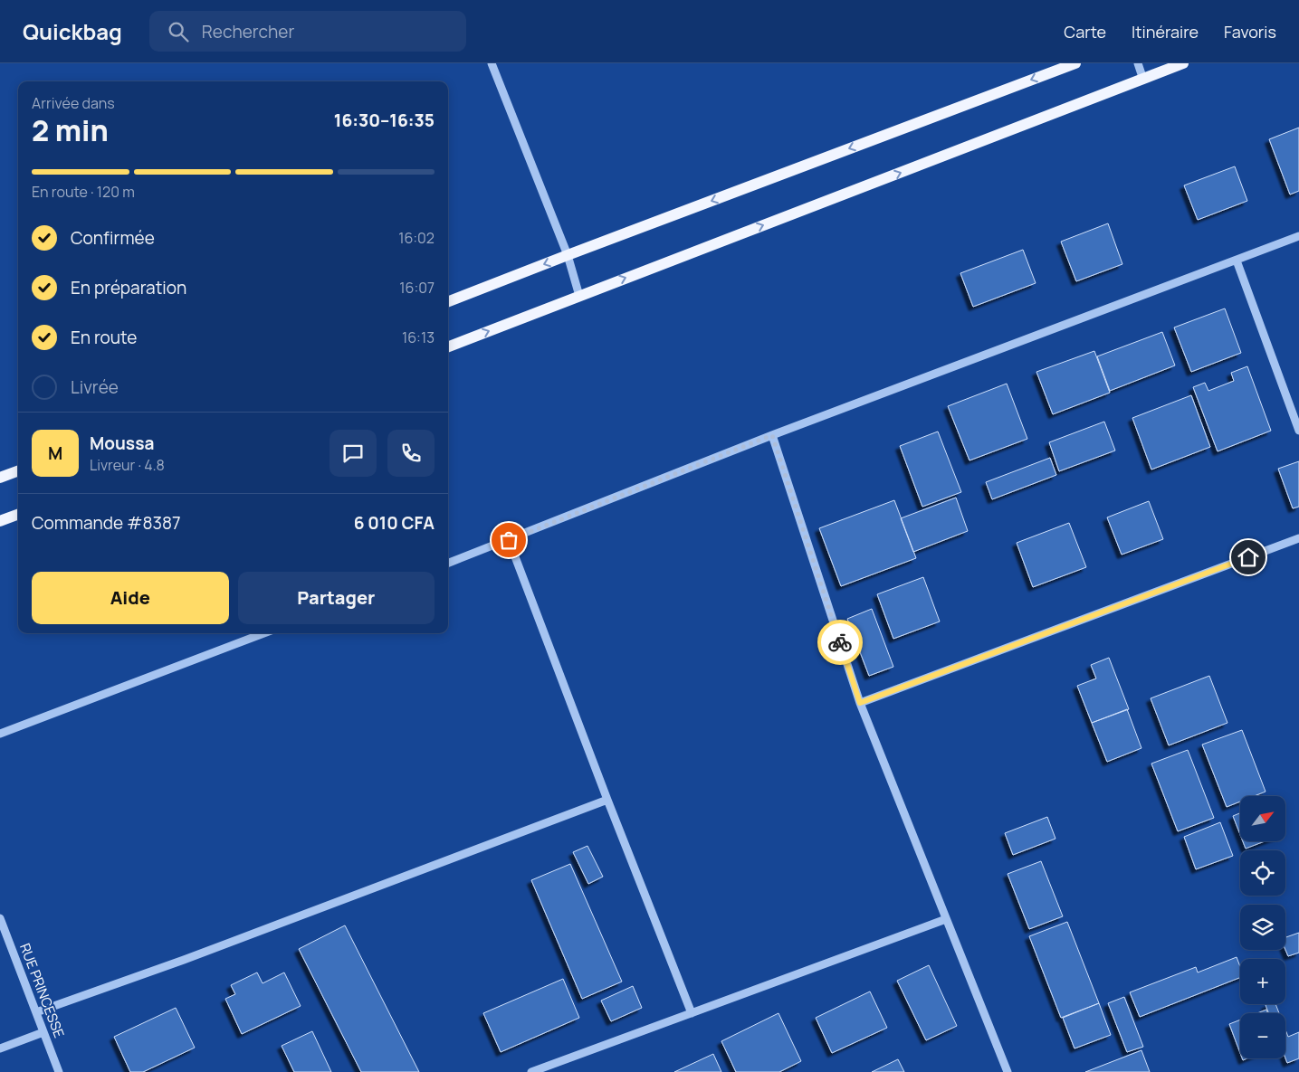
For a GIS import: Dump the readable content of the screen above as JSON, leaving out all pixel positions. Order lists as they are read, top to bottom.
{
  "streets": {
    "street": ["RUE PRINCESSE"]
  },
  "north": "top right",
  "page": {
    "header": "Quickbag",
    "search": "Rechercher",
    "nav": ["Carte", "Itinéraire", "Favoris"],
    "heading": ["2 min", "Arrivée dans", "16:30–16:35"],
    "panel": [
      "Moussa",
      "Livreur · 4.8",
      "Commande #8387",
      "6 010 CFA"
    ],
    "bar": "En route · 120 m",
    "list": [
      ["Confirmée", "16:02"],
      ["En préparation", "16:07"],
      ["En route", "16:13"],
      "Livrée"
    ],
    "round": "M",
    "buttons": ["Aide", "Partager"],
    "map_buttons": ["+", "−"]
  }
}
